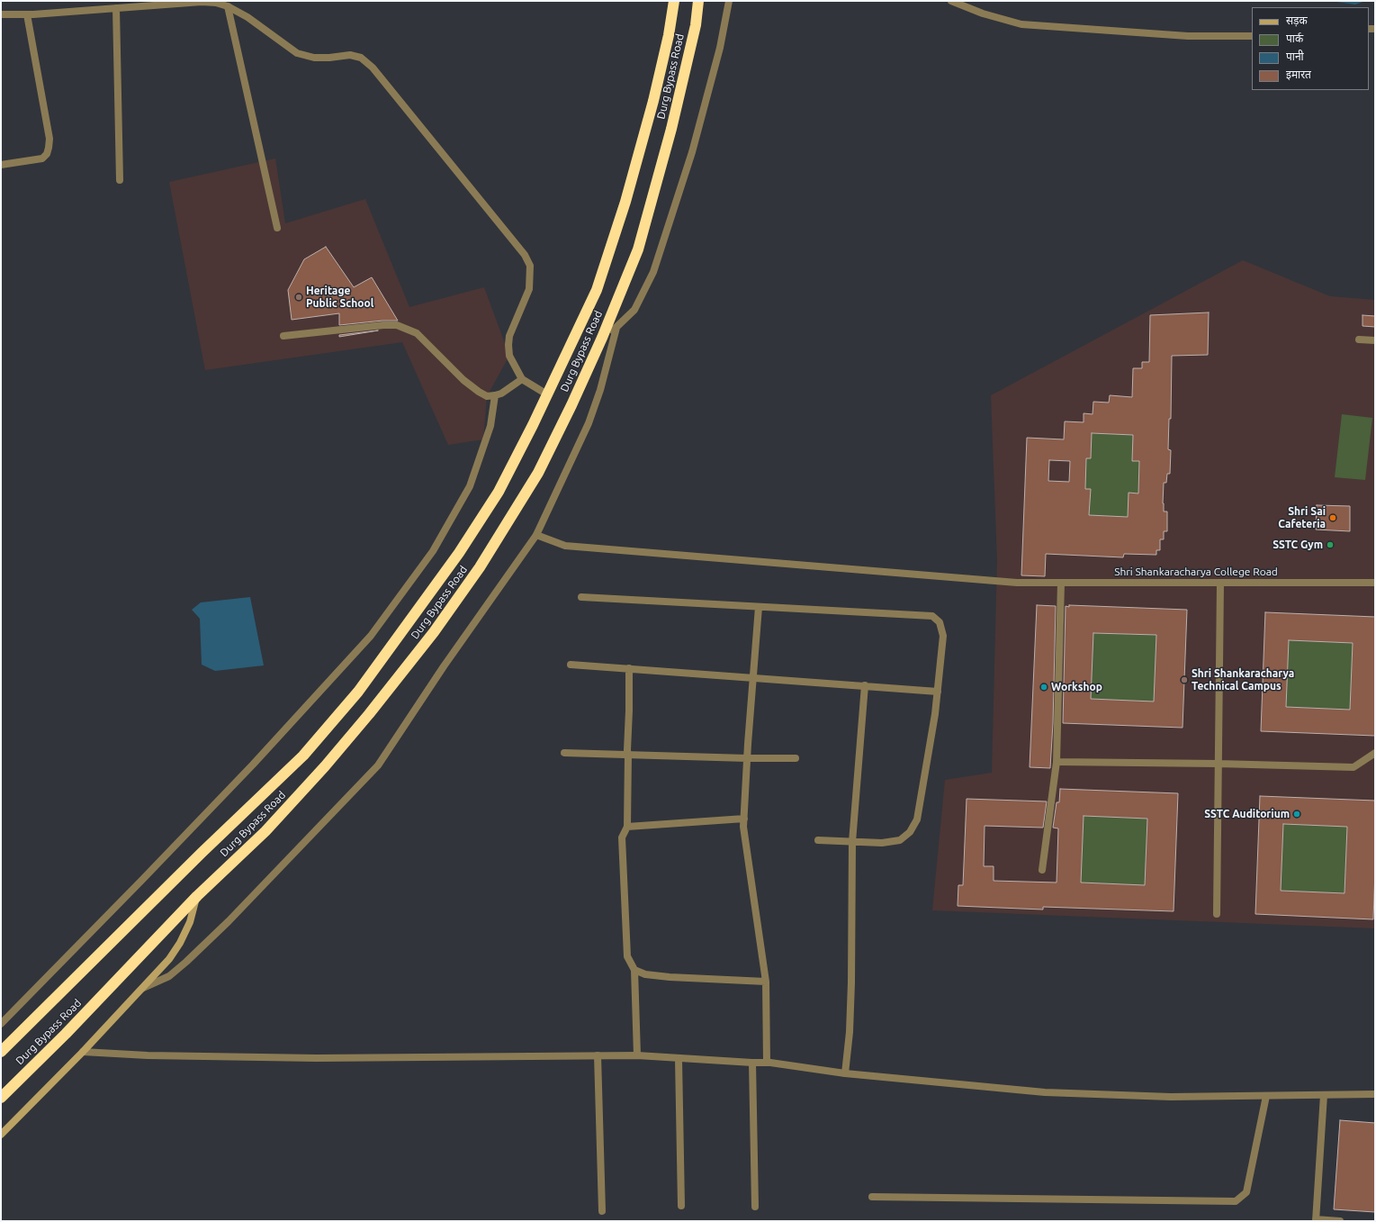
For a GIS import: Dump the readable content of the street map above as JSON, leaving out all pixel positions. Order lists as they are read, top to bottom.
{
  "streets": {
    "highway": ["Durg Bypass Road"],
    "street": ["Shri Shankaracharya College Road"]
  },
  "places": [
    "Heritage Public School",
    "Shri Sai Cafeteria",
    "SSTC Gym",
    "Shri Shankaracharya Technical Campus",
    "Workshop",
    "SSTC Auditorium"
  ],
  "legend": [
    "सड़क",
    "पार्क",
    "पानी",
    "इमारत"
  ]
}
